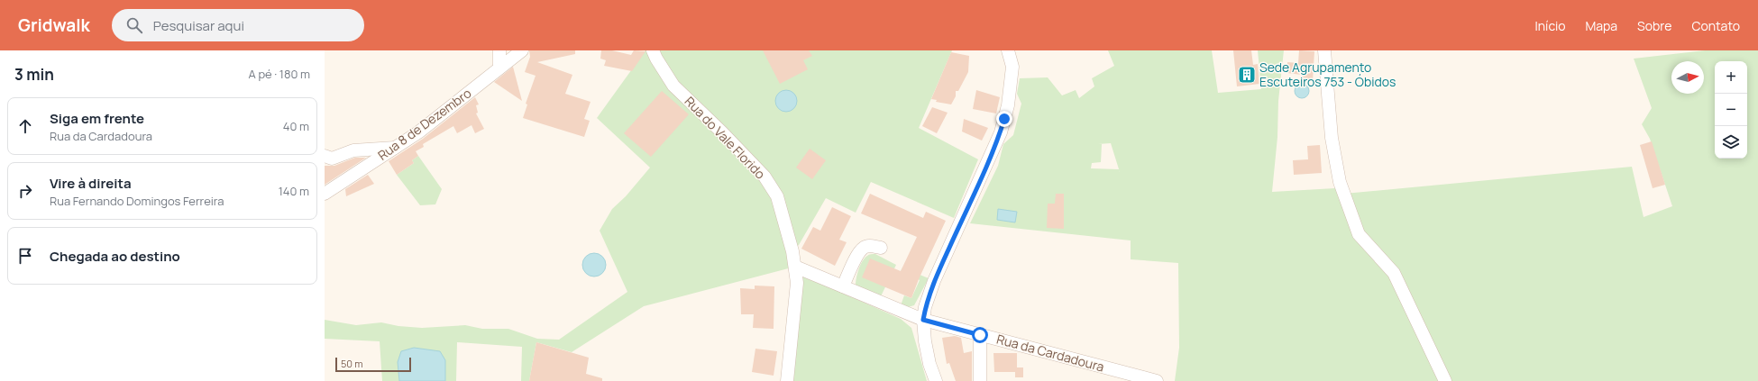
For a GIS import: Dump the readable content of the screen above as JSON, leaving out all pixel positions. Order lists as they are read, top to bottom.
{
  "streets": {
    "street": ["Rua 8 de Dezembro", "Rua do Vale Florido", "Rua da Cardadoura"]
  },
  "crossings": [
    ["Rua do Vale Florido", "Rua da Cardadoura"]
  ],
  "places": {
    "building": ["Sede Agrupamento Escuteiros 753 - Óbidos"]
  },
  "scale_bar": "50 m",
  "north": "right",
  "page": {
    "header": "Gridwalk",
    "search": "Pesquisar aqui",
    "nav": [
      "Início",
      "Mapa",
      "Sobre",
      "Contato"
    ],
    "heading": ["3 min", "A pé · 180 m"],
    "map_buttons": ["+", "−"],
    "list": [
      ["Siga em frente", "Rua da Cardadoura", "40 m"],
      ["Vire à direita", "Rua Fernando Domingos Ferreira", "140 m"],
      "Chegada ao destino"
    ],
    "scale": "50 m"
  }
}
